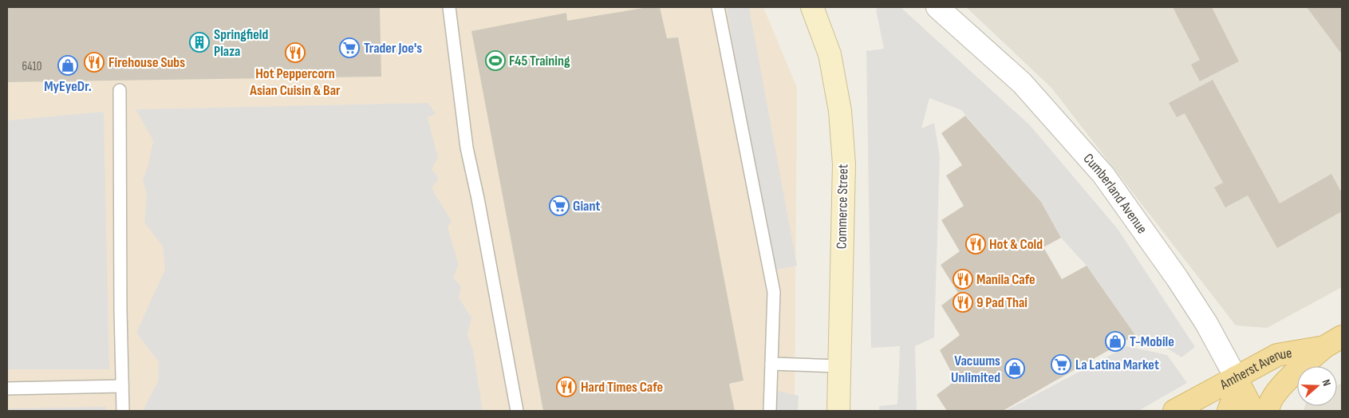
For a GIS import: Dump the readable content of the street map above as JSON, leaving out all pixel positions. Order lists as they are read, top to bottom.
{
  "streets": {
    "main road": ["Cumberland Avenue", "Amherst Avenue"],
    "street": ["Commerce Street"]
  },
  "crossings": [
    ["Cumberland Avenue", "Amherst Avenue"]
  ],
  "places": {
    "building": ["Springfield Plaza"],
    "supermarket": ["Trader Joe's", "Giant", "La Latina Market"],
    "restaurant": [
      "Hot Peppercorn Asian Cuisin & Bar",
      "Firehouse Subs",
      "Hot & Cold",
      "Manila Cafe",
      "9 Pad Thai",
      "Hard Times Cafe"
    ],
    "sports": ["F45 Training"],
    "shop": ["MyEyeDr.", "T-Mobile", "Vacuums Unlimited"]
  },
  "house_numbers": ["6410"],
  "north": "right"
}
